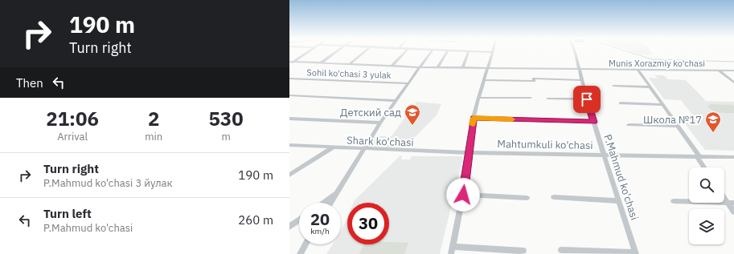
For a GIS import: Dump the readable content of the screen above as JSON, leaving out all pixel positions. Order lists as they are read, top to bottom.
{
  "streets": {
    "street": [
      "Munis Xorazmiy ko'chasi",
      "Sohil ko'chasi 3 yulak",
      "Shark ko'chasi",
      "Mahtumkuli ko'chasi",
      "P.Mahmud ko'chasi"
    ]
  },
  "crossings": [
    ["Munis Xorazmiy ko'chasi", "P.Mahmud ko'chasi"],
    ["Shark ko'chasi", "Mahtumkuli ko'chasi"],
    ["Mahtumkuli ko'chasi", "P.Mahmud ko'chasi"]
  ],
  "places": {
    "school or university": ["Детский сад", "Школа №17"]
  },
  "page": {
    "turn": ["190 m", "Turn right"],
    "then": "Then",
    "eta": [
      "21:06",
      "Arrival",
      "2",
      "min",
      "530",
      "m"
    ],
    "list": [
      {
        "name": "Turn right",
        "note": "P.Mahmud ko'chasi 3 йулак",
        "value": "190 m"
      },
      {
        "name": "Turn left",
        "note": "P.Mahmud ko'chasi",
        "value": "260 m"
      }
    ],
    "speed": "20 km/h",
    "limit": "30"
  }
}
